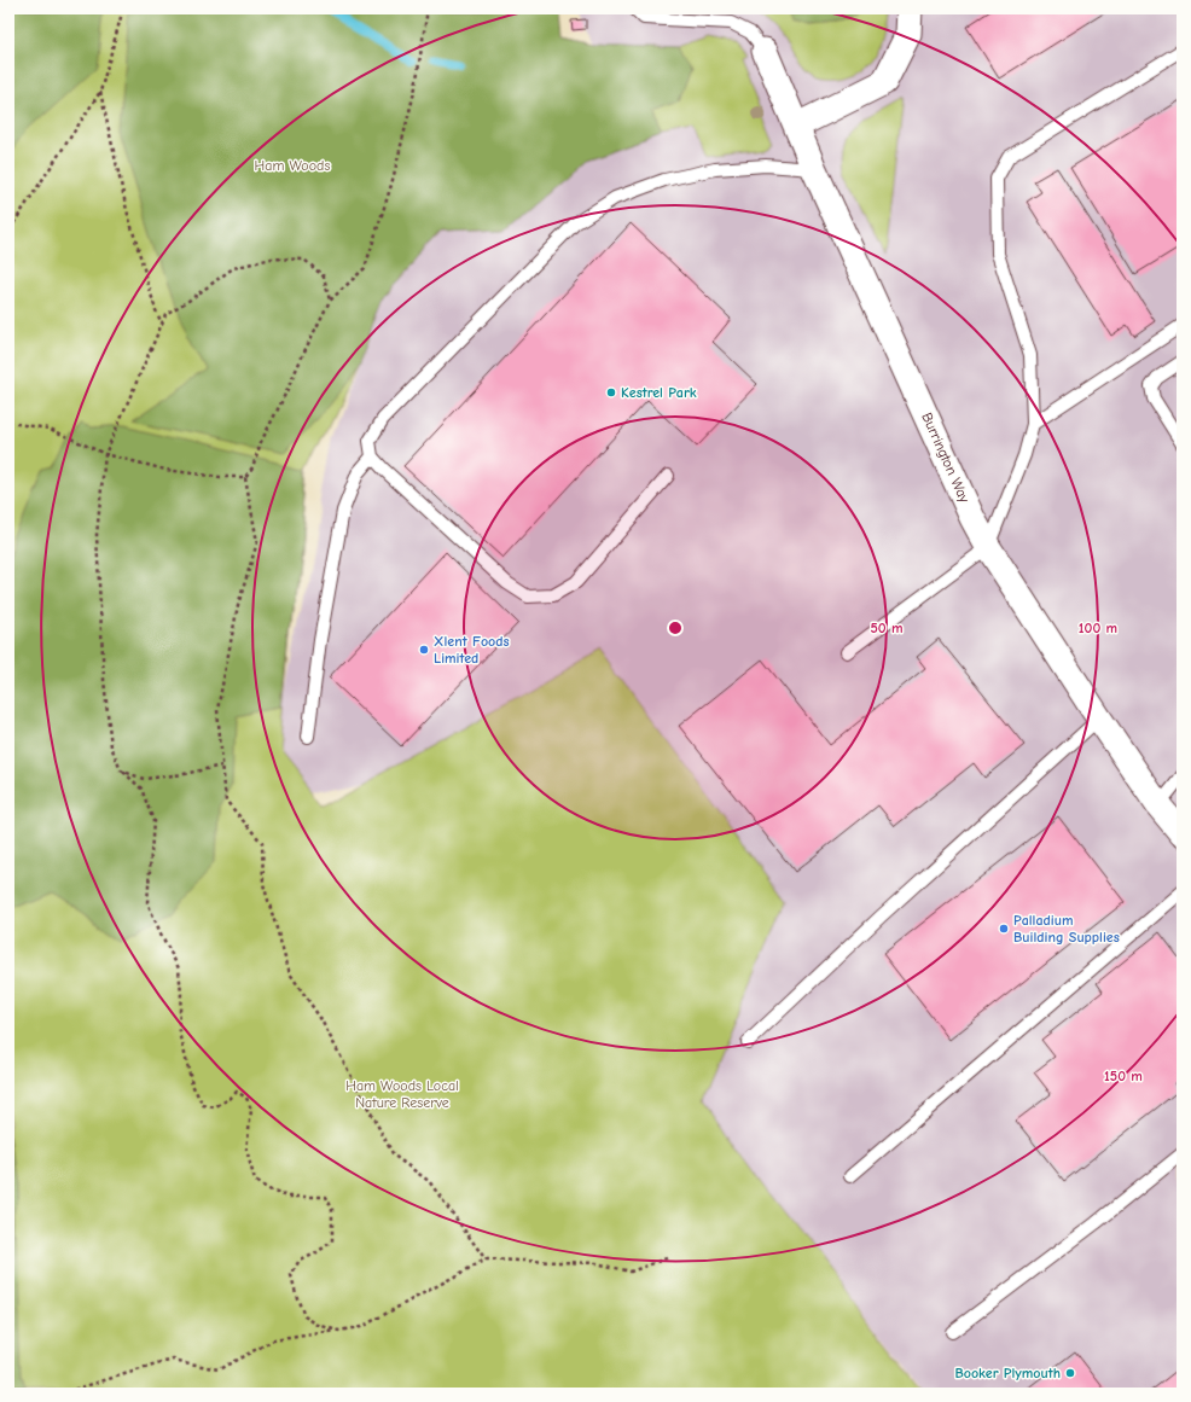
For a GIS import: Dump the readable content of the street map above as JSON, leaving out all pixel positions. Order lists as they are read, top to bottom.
{
  "streets": {
    "street": ["Burrington Way"]
  },
  "parks": ["Ham Woods", "Ham Woods Local Nature Reserve"],
  "places": [
    "Kestrel Park",
    "Xlent Foods Limited",
    "Palladium Building Supplies",
    "Booker Plymouth"
  ],
  "rings": ["50 m", "100 m", "150 m"]
}
